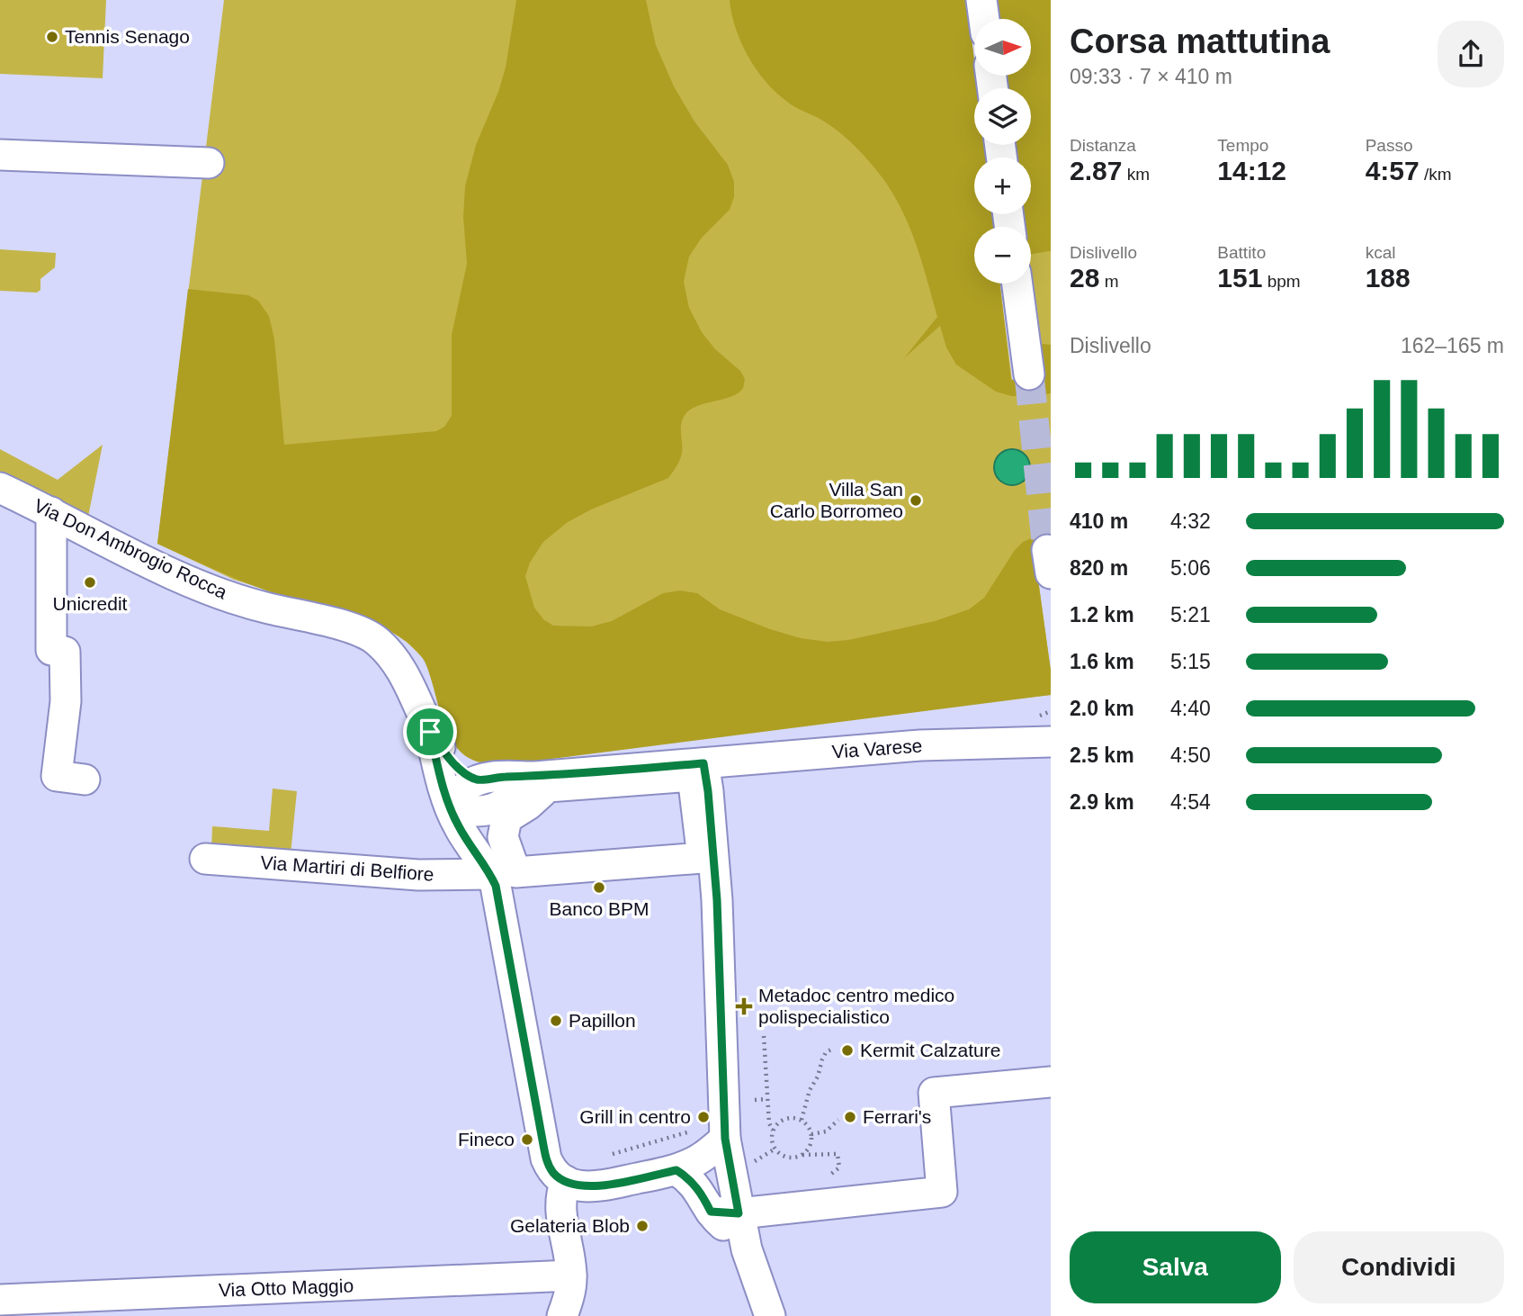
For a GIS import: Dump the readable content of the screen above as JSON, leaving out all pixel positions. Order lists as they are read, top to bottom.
{
  "streets": {
    "street": [
      "Via Don Ambrogio Rocca",
      "Via Varese",
      "Via Martiri di Belfiore",
      "Via Otto Maggio"
    ]
  },
  "places": {
    "other": [
      "Tennis Senago",
      "Villa San Carlo Borromeo",
      "Unicredit",
      "Banco BPM",
      "Papillon",
      "Kermit Calzature",
      "Grill in centro",
      "Ferrari's",
      "Fineco",
      "Gelateria Blob"
    ],
    "health": ["Metadoc centro medico polispecialistico"]
  },
  "north": "right",
  "page": {
    "heading": ["Corsa mattutina", "09:33 · 7 × 410 m"],
    "map_buttons": ["+", "−"],
    "stats": [
      ["Distanza", "2.87 km"],
      ["Tempo", "14:12"],
      ["Passo", "4:57 /km"],
      ["Dislivello", "28 m"],
      ["Battito", "151 bpm"],
      ["kcal", "188"]
    ],
    "chart": ["Dislivello", "162–165 m"],
    "list": [
      {
        "name": "410 m",
        "note": "4:32"
      },
      {
        "name": "820 m",
        "note": "5:06"
      },
      {
        "name": "1.2 km",
        "note": "5:21"
      },
      {
        "name": "1.6 km",
        "note": "5:15"
      },
      {
        "name": "2.0 km",
        "note": "4:40"
      },
      {
        "name": "2.5 km",
        "note": "4:50"
      },
      {
        "name": "2.9 km",
        "note": "4:54"
      }
    ],
    "buttons": ["Salva", "Condividi"]
  }
}
